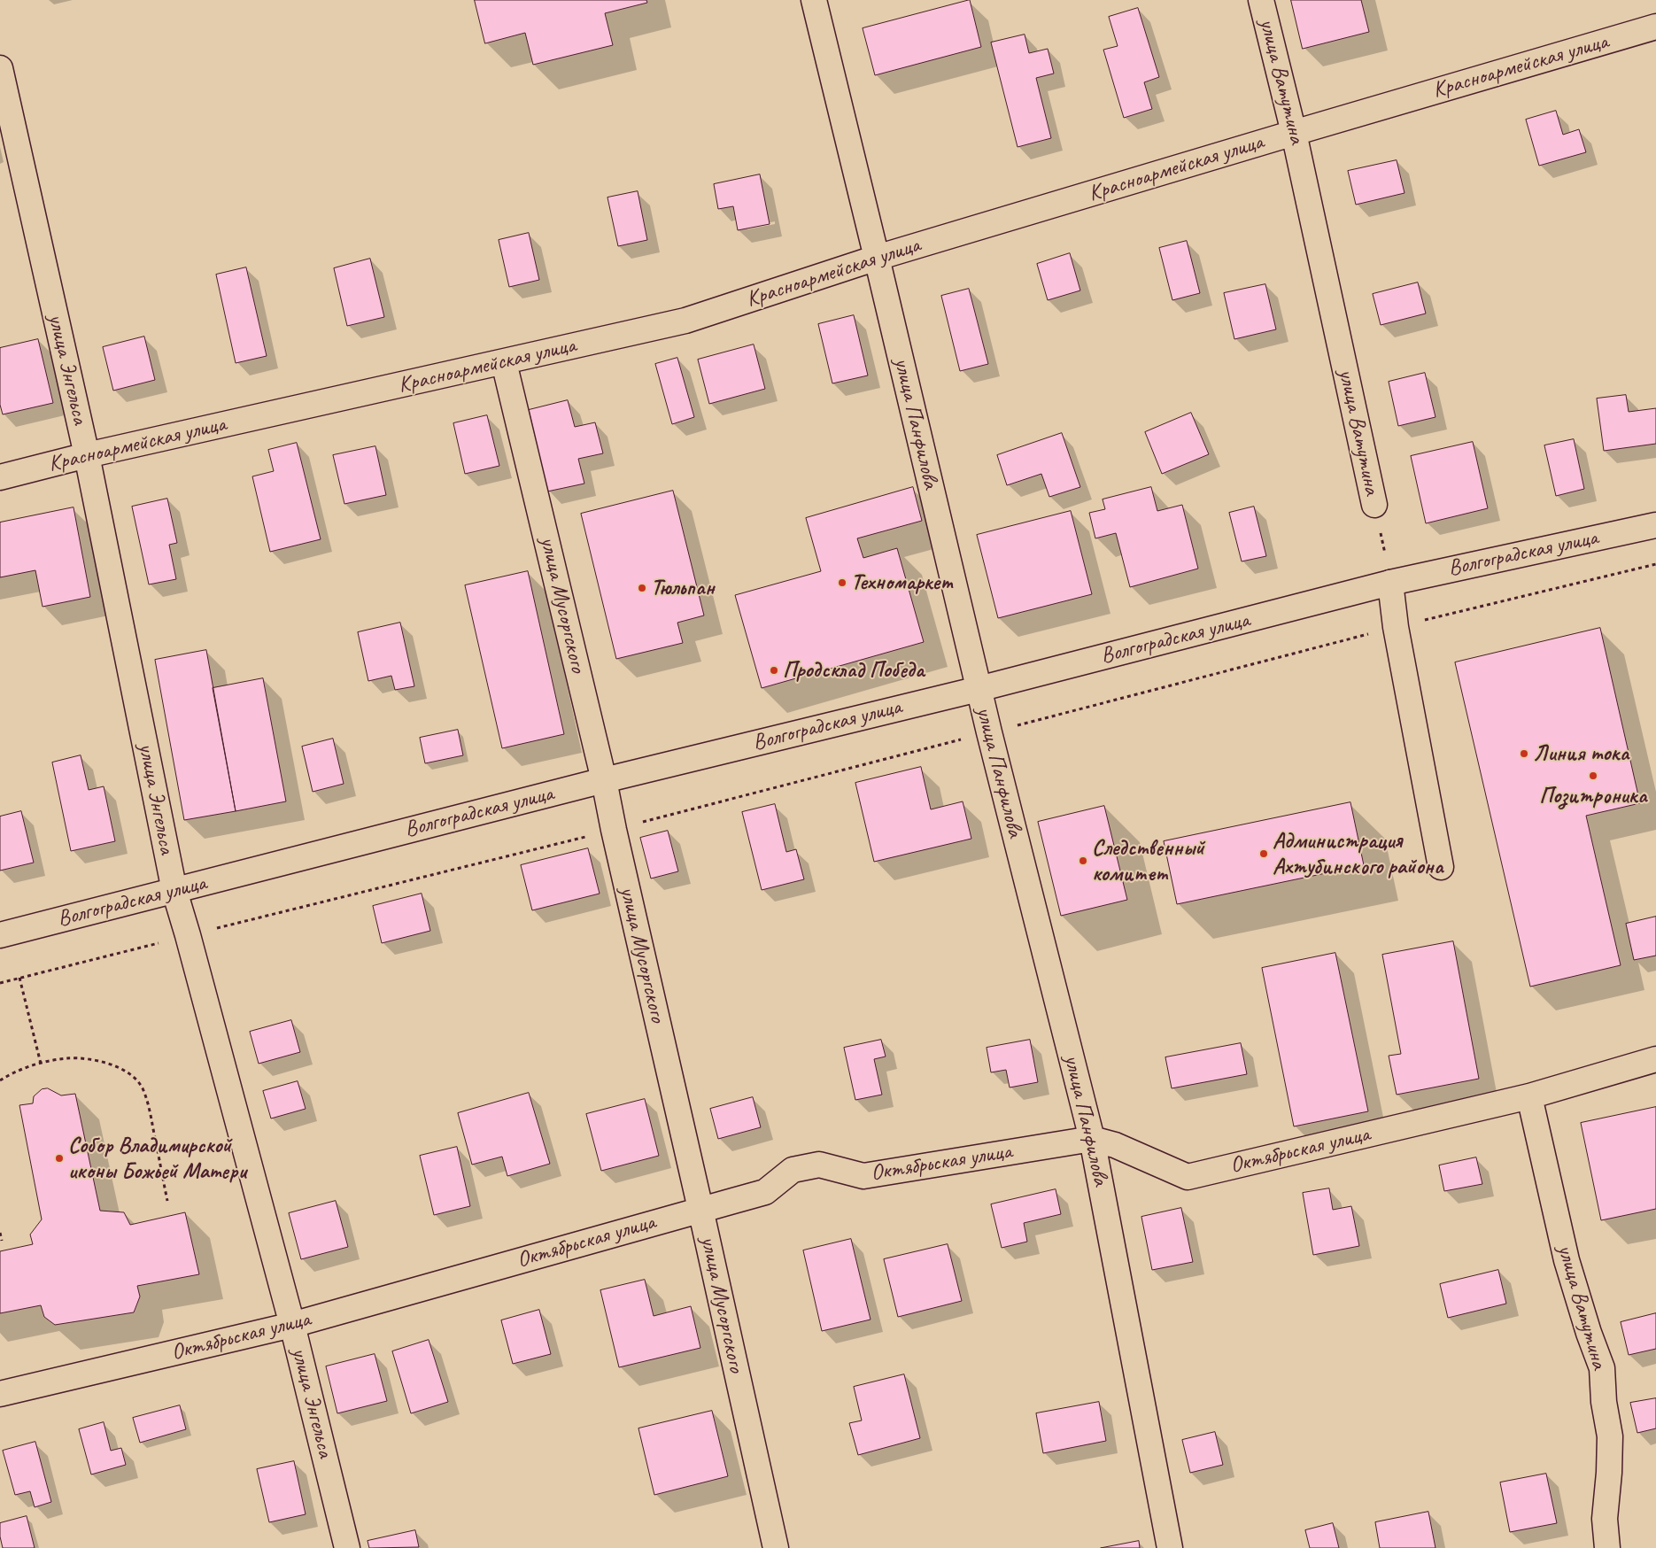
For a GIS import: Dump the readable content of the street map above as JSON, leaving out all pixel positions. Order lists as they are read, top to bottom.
{
  "streets": {
    "street": [
      "Красноармейская улица",
      "улица Ватутина",
      "улица Энгельса",
      "улица Панфилова",
      "Волгоградская улица",
      "улица Мусоргского",
      "Октябрьская улица"
    ]
  },
  "crossings": [
    ["Красноармейская улица", "улица Ватутина"],
    ["Красноармейская улица", "улица Энгельса"],
    ["Красноармейская улица", "улица Панфилова"],
    ["Красноармейская улица", "улица Мусоргского"],
    ["улица Ватутина", "Волгоградская улица"],
    ["улица Ватутина", "Октябрьская улица"],
    ["улица Энгельса", "Волгоградская улица"],
    ["улица Энгельса", "Октябрьская улица"],
    ["улица Панфилова", "Волгоградская улица"],
    ["улица Панфилова", "Октябрьская улица"],
    ["Волгоградская улица", "улица Мусоргского"],
    ["улица Мусоргского", "Октябрьская улица"]
  ],
  "places": [
    "Техномаркет",
    "Тюльпан",
    "Продсклад Победа",
    "Линия тока",
    "Позитроника",
    "Администрация Ахтубинского района",
    "Следственный комитет",
    "Собор Владимирской иконы Божьей Матери"
  ]
}
